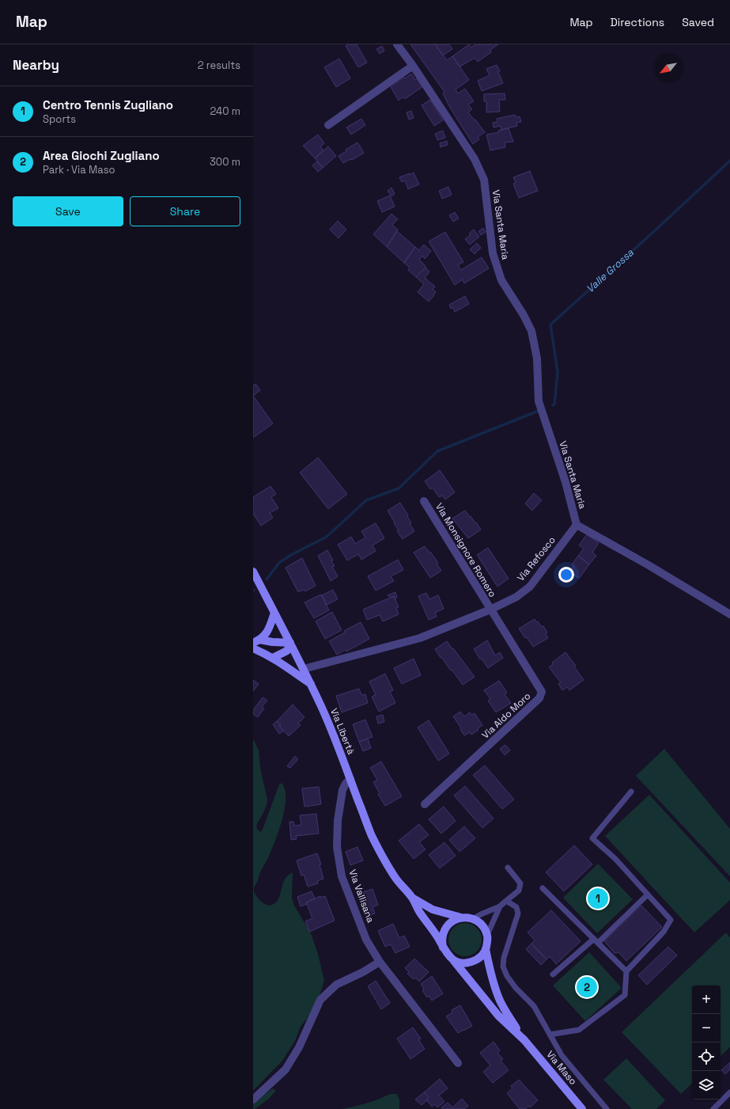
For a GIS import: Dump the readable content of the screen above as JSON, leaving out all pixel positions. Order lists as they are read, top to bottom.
{
  "streets": {
    "main road": ["Via Libertà", "Via Maso"],
    "street": [
      "Via Santa Maria",
      "Via Monsignore Romero",
      "Via Refosco",
      "Via Aldo Moro",
      "Via Vallisana"
    ]
  },
  "crossings": [
    ["Via Santa Maria", "Via Refosco"],
    ["Via Monsignore Romero", "Via Refosco"],
    ["Via Monsignore Romero", "Via Aldo Moro"],
    ["Via Refosco", "Via Aldo Moro"],
    ["Via Refosco", "Via Libertà"],
    ["Via Libertà", "Via Vallisana"]
  ],
  "water": ["Valle Grossa"],
  "north": "bottom left",
  "page": {
    "header": "Map",
    "nav": ["Map", "Directions", "Saved"],
    "heading": ["Nearby", "2 results"],
    "list": [
      {
        "mark": "1",
        "name": "Centro Tennis Zugliano",
        "note": "Sports",
        "value": "240 m"
      },
      {
        "mark": "2",
        "name": "Area Giochi Zugliano",
        "note": "Park · Via Maso",
        "value": "300 m"
      }
    ],
    "buttons": ["Save", "Share"],
    "pins": ["1", "2"],
    "map_buttons": ["+", "−"]
  }
}
